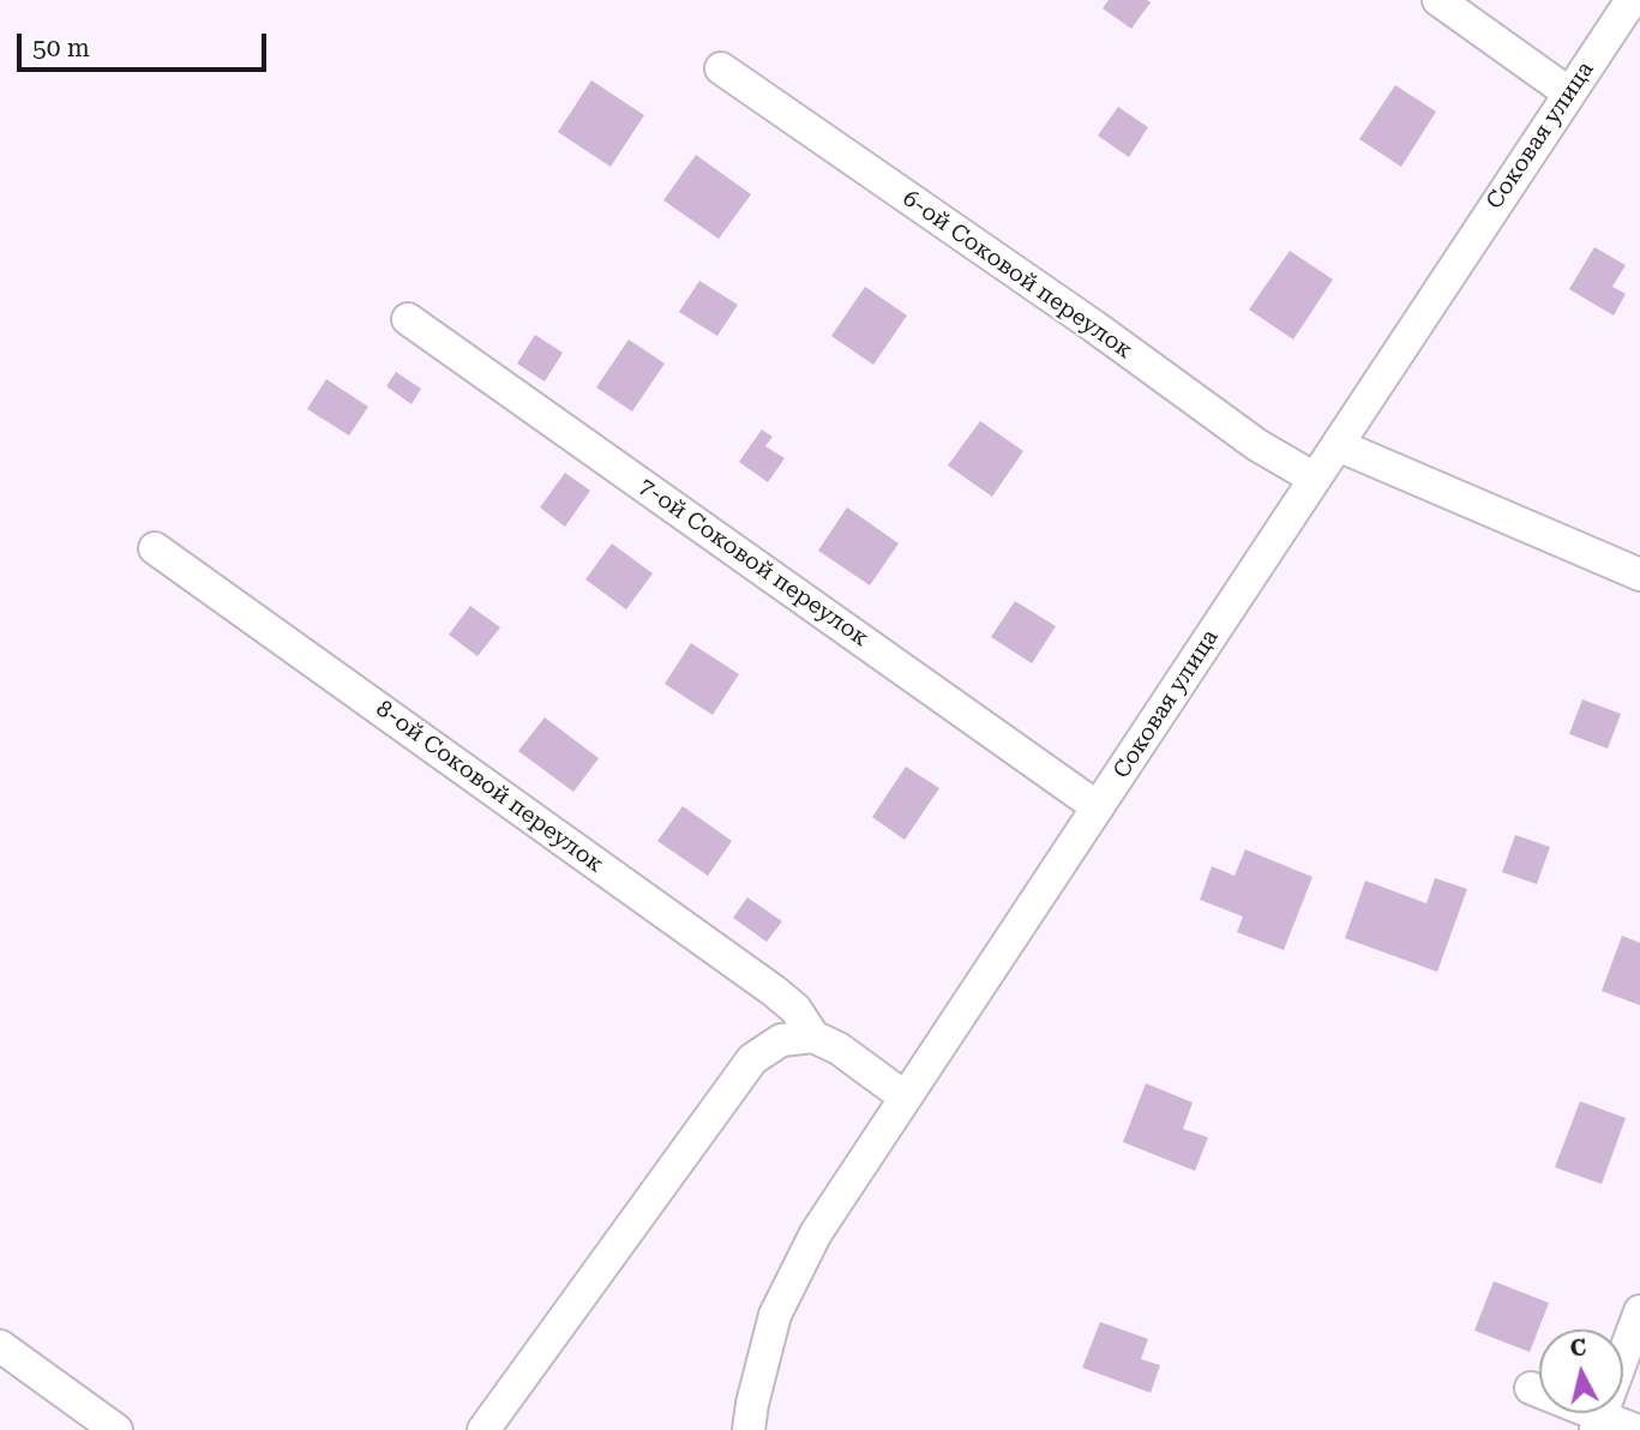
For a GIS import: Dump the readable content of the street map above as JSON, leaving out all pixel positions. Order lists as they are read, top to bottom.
{
  "streets": {
    "street": [
      "Соковая улица",
      "6-ой Соковой переулок",
      "7-ой Соковой переулок",
      "8-ой Соковой переулок"
    ]
  },
  "crossings": [
    ["Соковая улица", "6-ой Соковой переулок"],
    ["Соковая улица", "7-ой Соковой переулок"]
  ],
  "scale_bar": "50 m",
  "north": "top"
}
